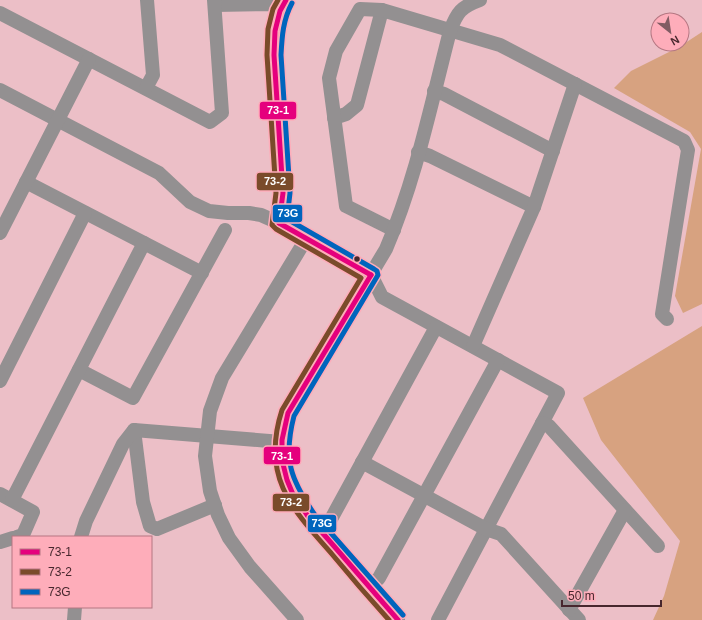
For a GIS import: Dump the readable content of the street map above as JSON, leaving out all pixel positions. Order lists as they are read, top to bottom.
{
  "lines": ["transit line 73-1", "transit line 73-2", "transit line 73G"],
  "legend": ["73-1", "73-2", "73G"],
  "scale_bar": "50 m",
  "north": "bottom right"
}
